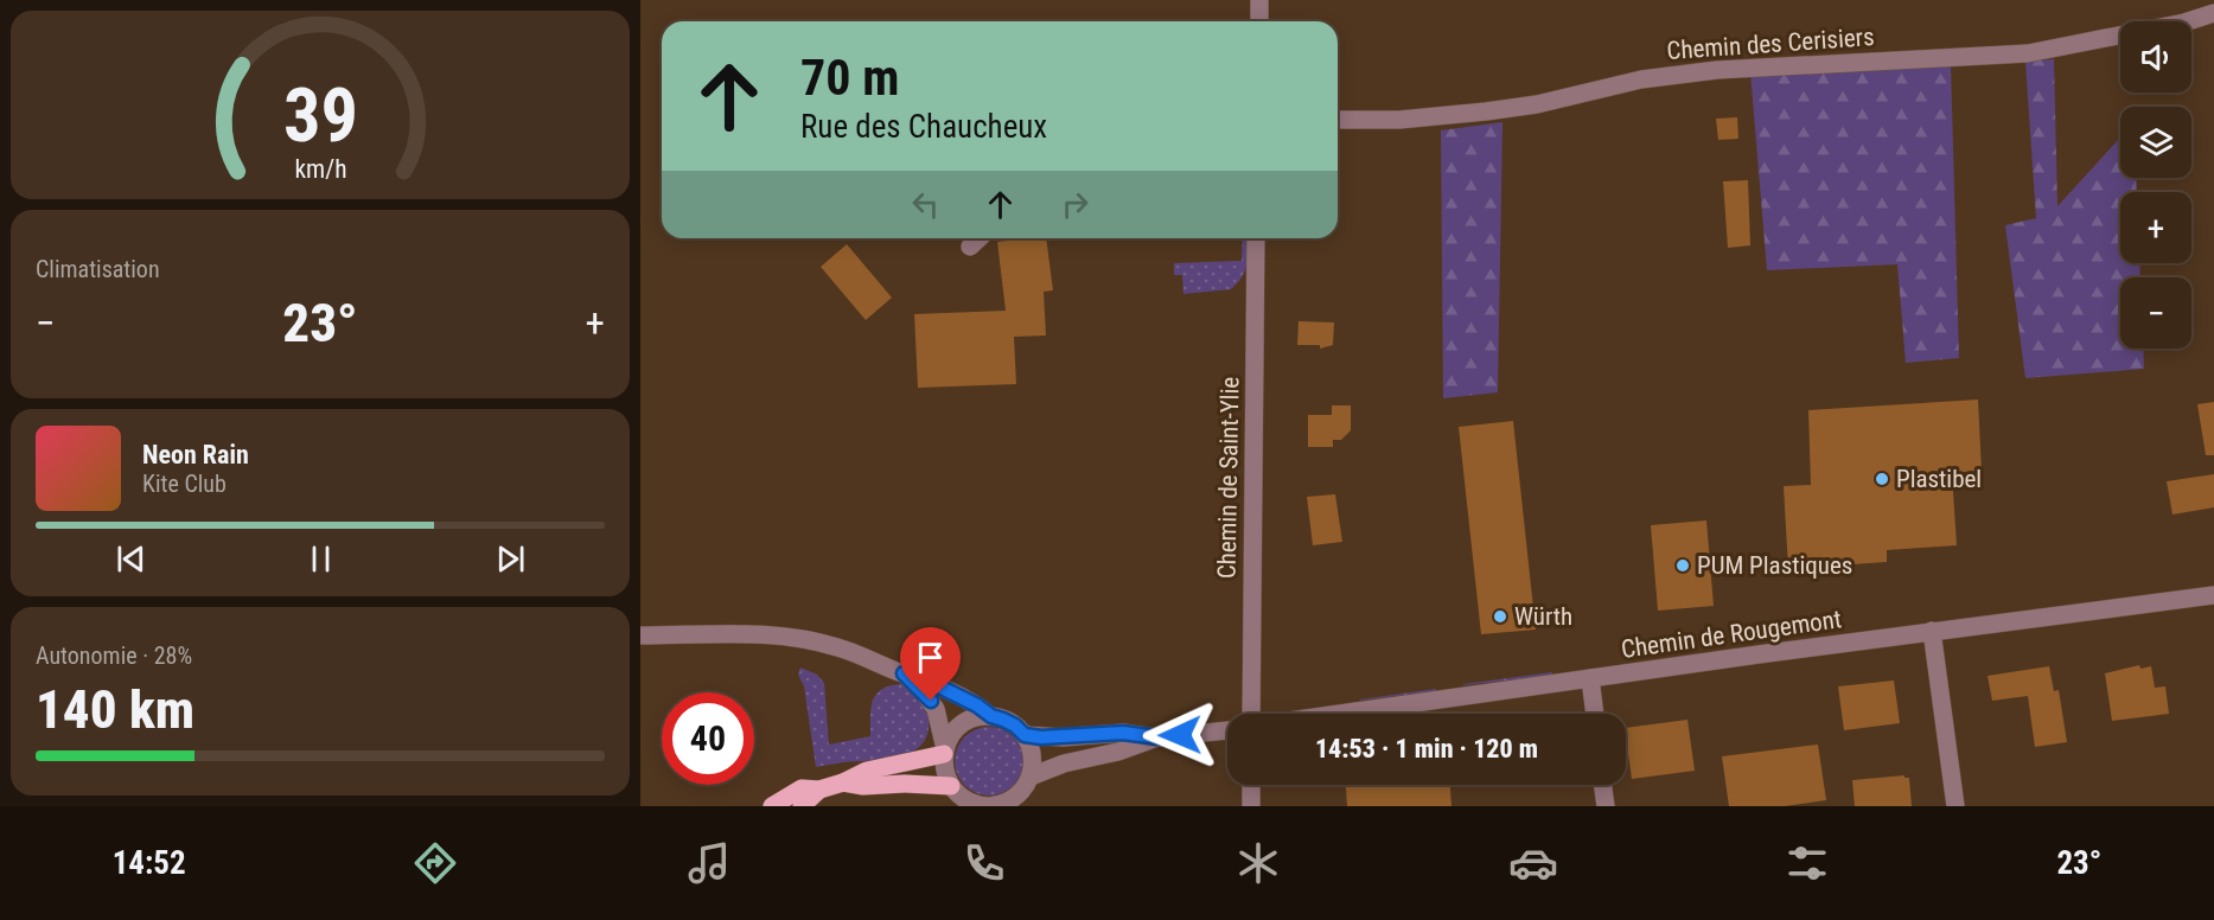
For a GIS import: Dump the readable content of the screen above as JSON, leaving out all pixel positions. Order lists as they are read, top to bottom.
{
  "streets": {
    "street": ["Chemin des Cerisiers", "Chemin de Saint-Ylie", "Chemin de Rougemont"]
  },
  "places": ["Plastibel", "PUM Plastiques", "Würth"],
  "page": {
    "map_buttons": ["+", "−"],
    "turn": ["70 m", "Rue des Chaucheux"],
    "tile": [
      "Climatisation",
      ["Autonomie · 28%", "140 km"]
    ],
    "heat": ["−", "23°", "+"],
    "song": ["Neon Rain", "Kite Club"],
    "limit": "40",
    "trip": "14:53 · 1 min · 120 m",
    "tabs": ["14:52", "23°"],
    "gauge": ["39", "km/h"]
  }
}
